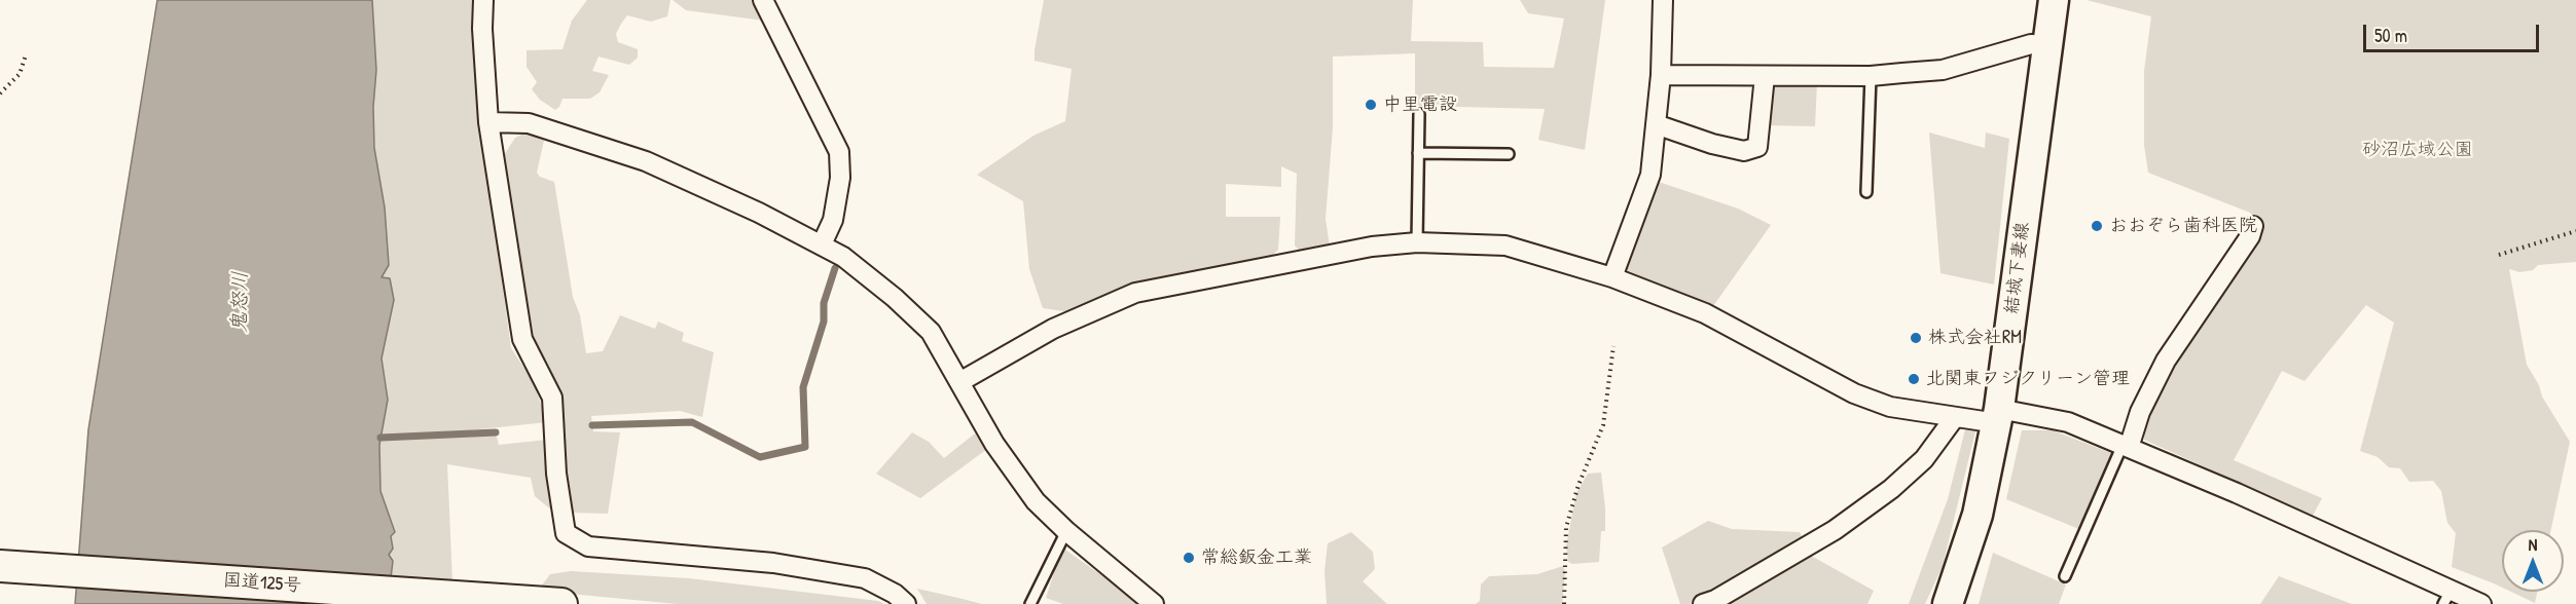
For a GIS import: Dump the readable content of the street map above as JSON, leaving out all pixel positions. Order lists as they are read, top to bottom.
{
  "streets": {
    "highway": ["国道125号"],
    "main road": ["結城下妻線"]
  },
  "water": ["鬼怒川"],
  "parks": ["砂沼広域公園"],
  "places": [
    "中里電設",
    "おおぞら歯科医院",
    "株式会社RM",
    "北関東フジクリーン管理",
    "常総鈑金工業"
  ],
  "scale_bar": "50 m",
  "north": "top"
}
